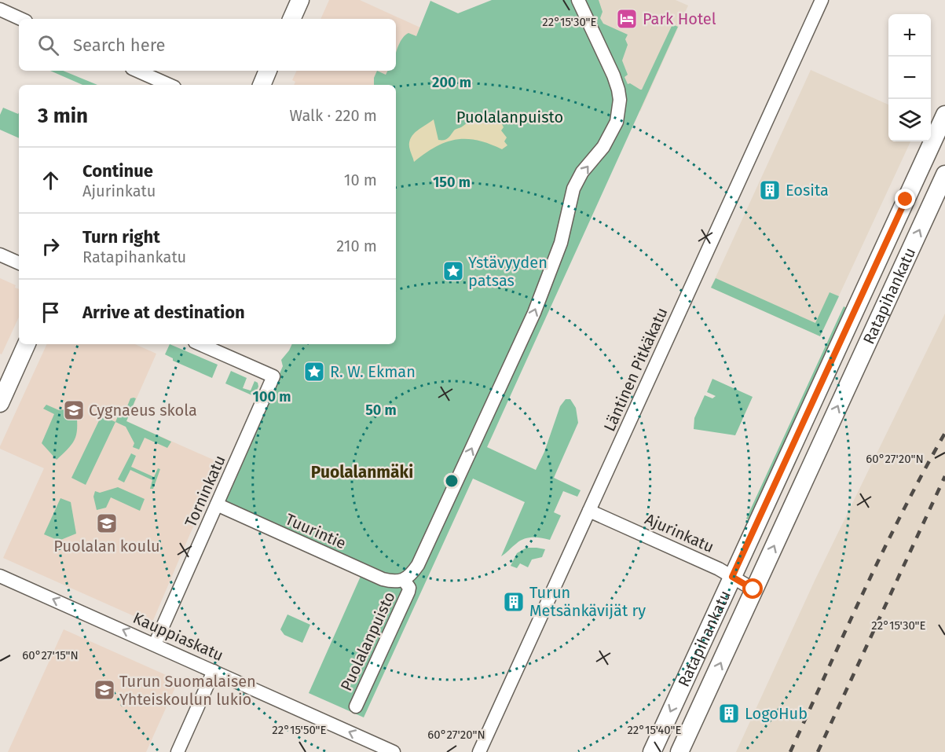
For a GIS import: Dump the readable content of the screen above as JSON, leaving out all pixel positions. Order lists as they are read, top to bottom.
{
  "streets": {
    "main road": ["Ratapihankatu"],
    "street": [
      "Läntinen Pitkäkatu",
      "Torninkatu",
      "Tuurintie",
      "Ajurinkatu",
      "Kauppiaskatu",
      "Puolalanpuisto"
    ]
  },
  "crossings": [
    ["Ratapihankatu", "Ajurinkatu"],
    ["Läntinen Pitkäkatu", "Ajurinkatu"],
    ["Torninkatu", "Tuurintie"],
    ["Torninkatu", "Kauppiaskatu"],
    ["Tuurintie", "Puolalanpuisto"]
  ],
  "one_way": ["Kauppiaskatu", "Puolalanpuisto"],
  "districts": ["Puolalanmäki"],
  "parks": ["Puolalanpuisto"],
  "places": {
    "hotel": ["Park Hotel"],
    "building": ["Eosita", "Turun Metsänkävijät ry", "LogoHub"],
    "place": ["Ystävyyden patsas", "R. W. Ekman"],
    "school or university": ["Cygnaeus skola", "Puolalan koulu", "Turun Suomalaisen Yhteiskoulun lukio"]
  },
  "page": {
    "map_buttons": ["+", "−"],
    "search": "Search here",
    "heading": ["3 min", "Walk · 220 m"],
    "list": [
      ["Continue", "Ajurinkatu", "10 m"],
      ["Turn right", "Ratapihankatu", "210 m"],
      "Arrive at destination"
    ]
  },
  "coordinates": [
    "22°15'30\"E",
    "60°27'20\"N",
    "60°27'15\"N",
    "22°15'50\"E",
    "22°15'40\"E"
  ],
  "rings": [
    "200 m",
    "150 m",
    "100 m",
    "50 m"
  ]
}
